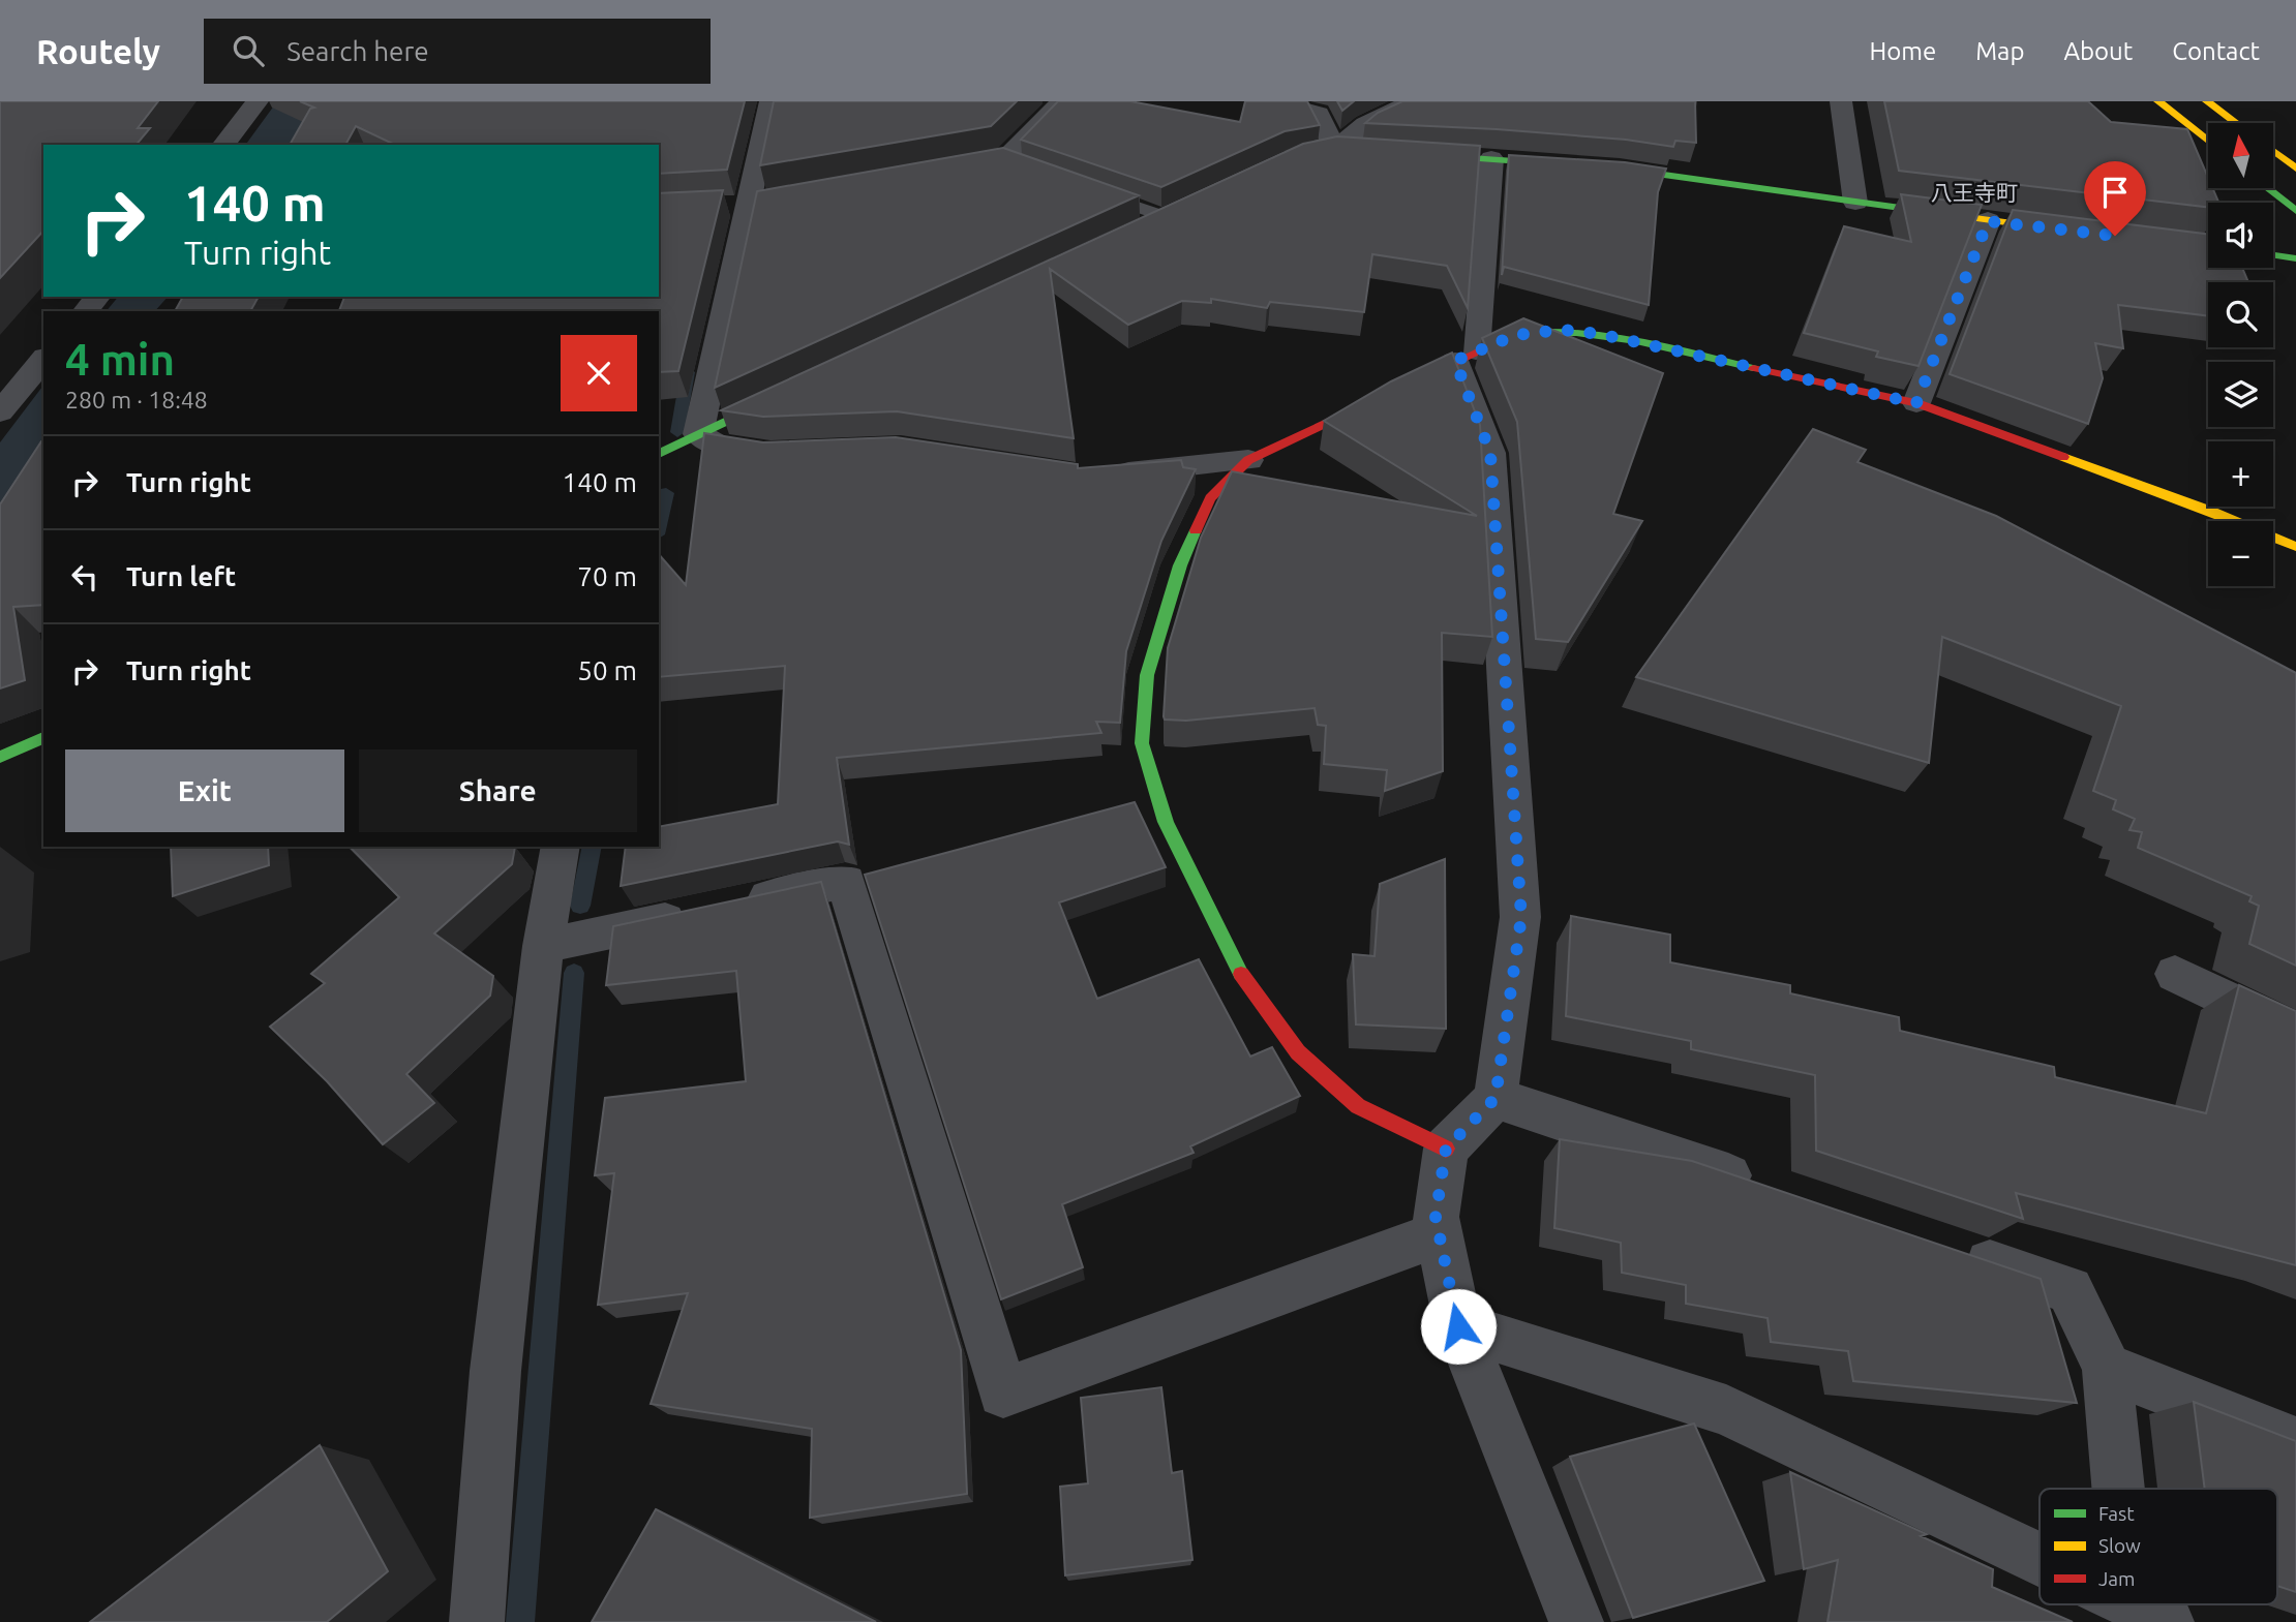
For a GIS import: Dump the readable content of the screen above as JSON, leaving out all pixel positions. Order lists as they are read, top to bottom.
{
  "districts": ["八王寺町"],
  "legend": ["Fast", "Slow", "Jam"],
  "north": "top",
  "page": {
    "header": "Routely",
    "search": "Search here",
    "nav": [
      "Home",
      "Map",
      "About",
      "Contact"
    ],
    "map_buttons": ["+", "−"],
    "turn": ["140 m", "Turn right"],
    "heading": ["4 min", "280 m · 18:48"],
    "list": [
      {
        "name": "Turn right",
        "value": "140 m"
      },
      {
        "name": "Turn left",
        "value": "70 m"
      },
      {
        "name": "Turn right",
        "value": "50 m"
      }
    ],
    "buttons": ["Exit", "Share"]
  }
}
